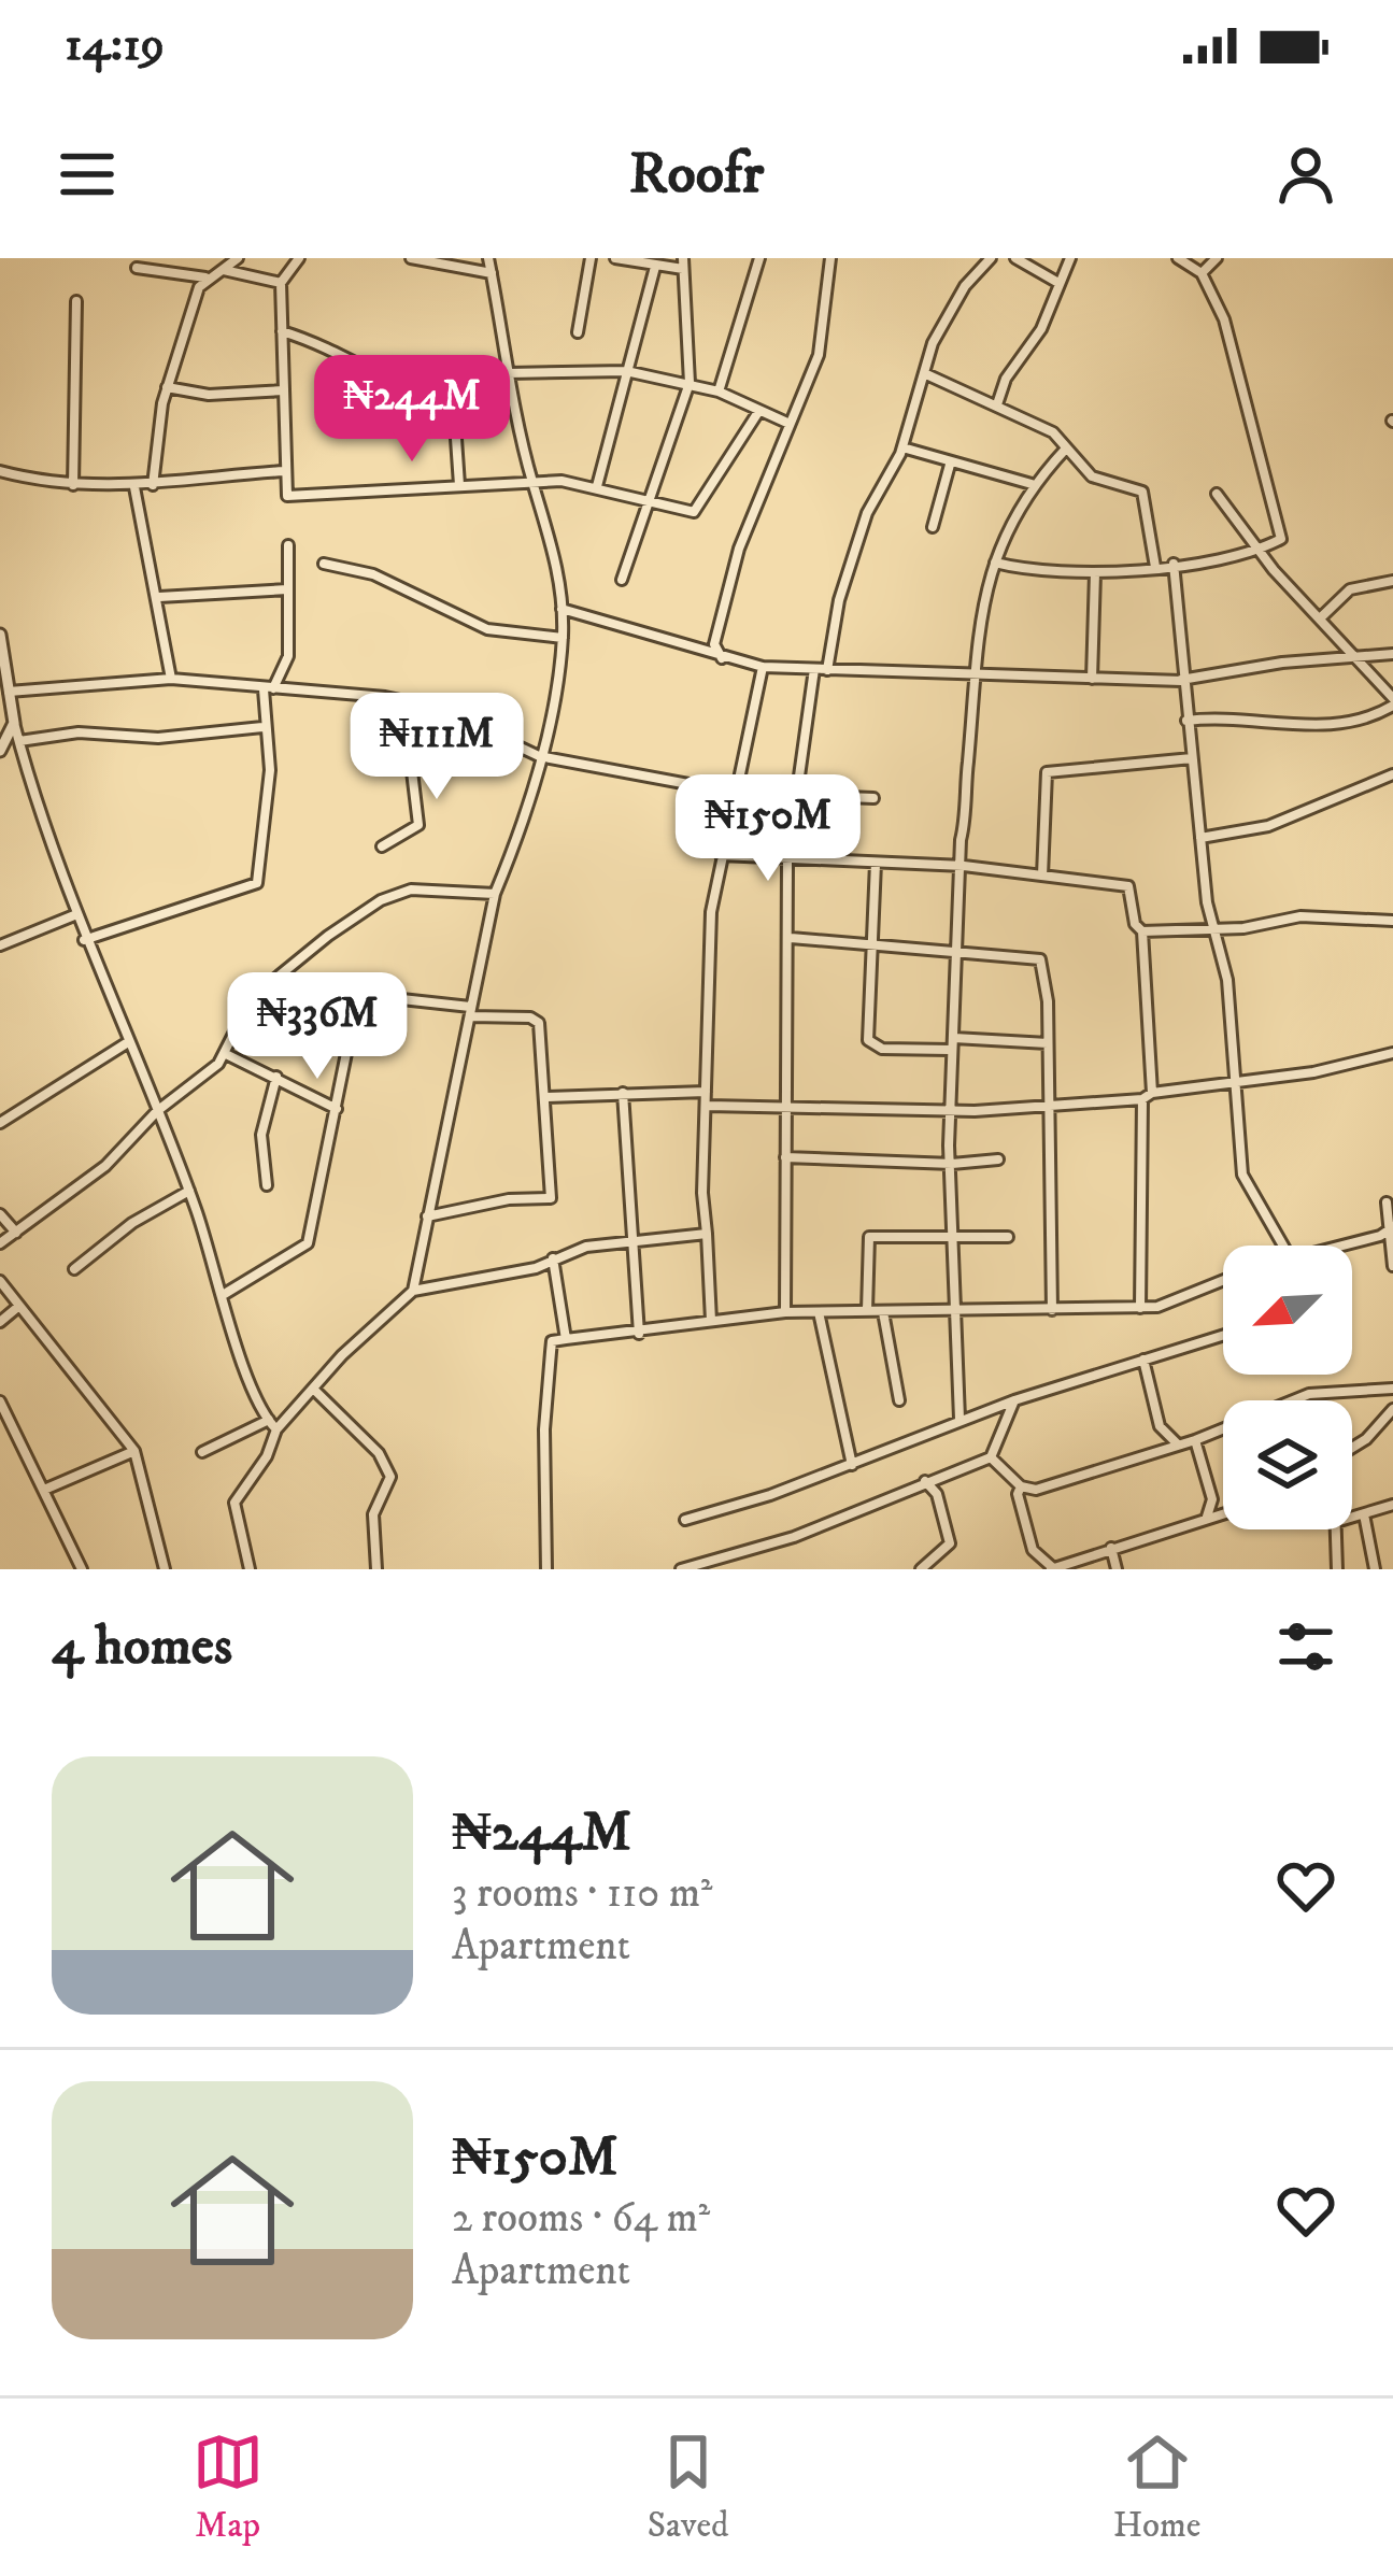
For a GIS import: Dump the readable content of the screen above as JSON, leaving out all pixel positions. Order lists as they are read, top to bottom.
{
  "north": "bottom left",
  "page": {
    "status": "14:19",
    "header": "Roofr",
    "price": [
      "₦244M",
      "₦111M",
      "₦150M",
      "₦336M"
    ],
    "heading": "4 homes",
    "list": [
      {
        "name": "₦244M",
        "note": "3 rooms · 110 m² · Apartment"
      },
      {
        "name": "₦150M",
        "note": "2 rooms · 64 m² · Apartment"
      }
    ],
    "tabs": ["Map", "Saved", "Home"]
  }
}
